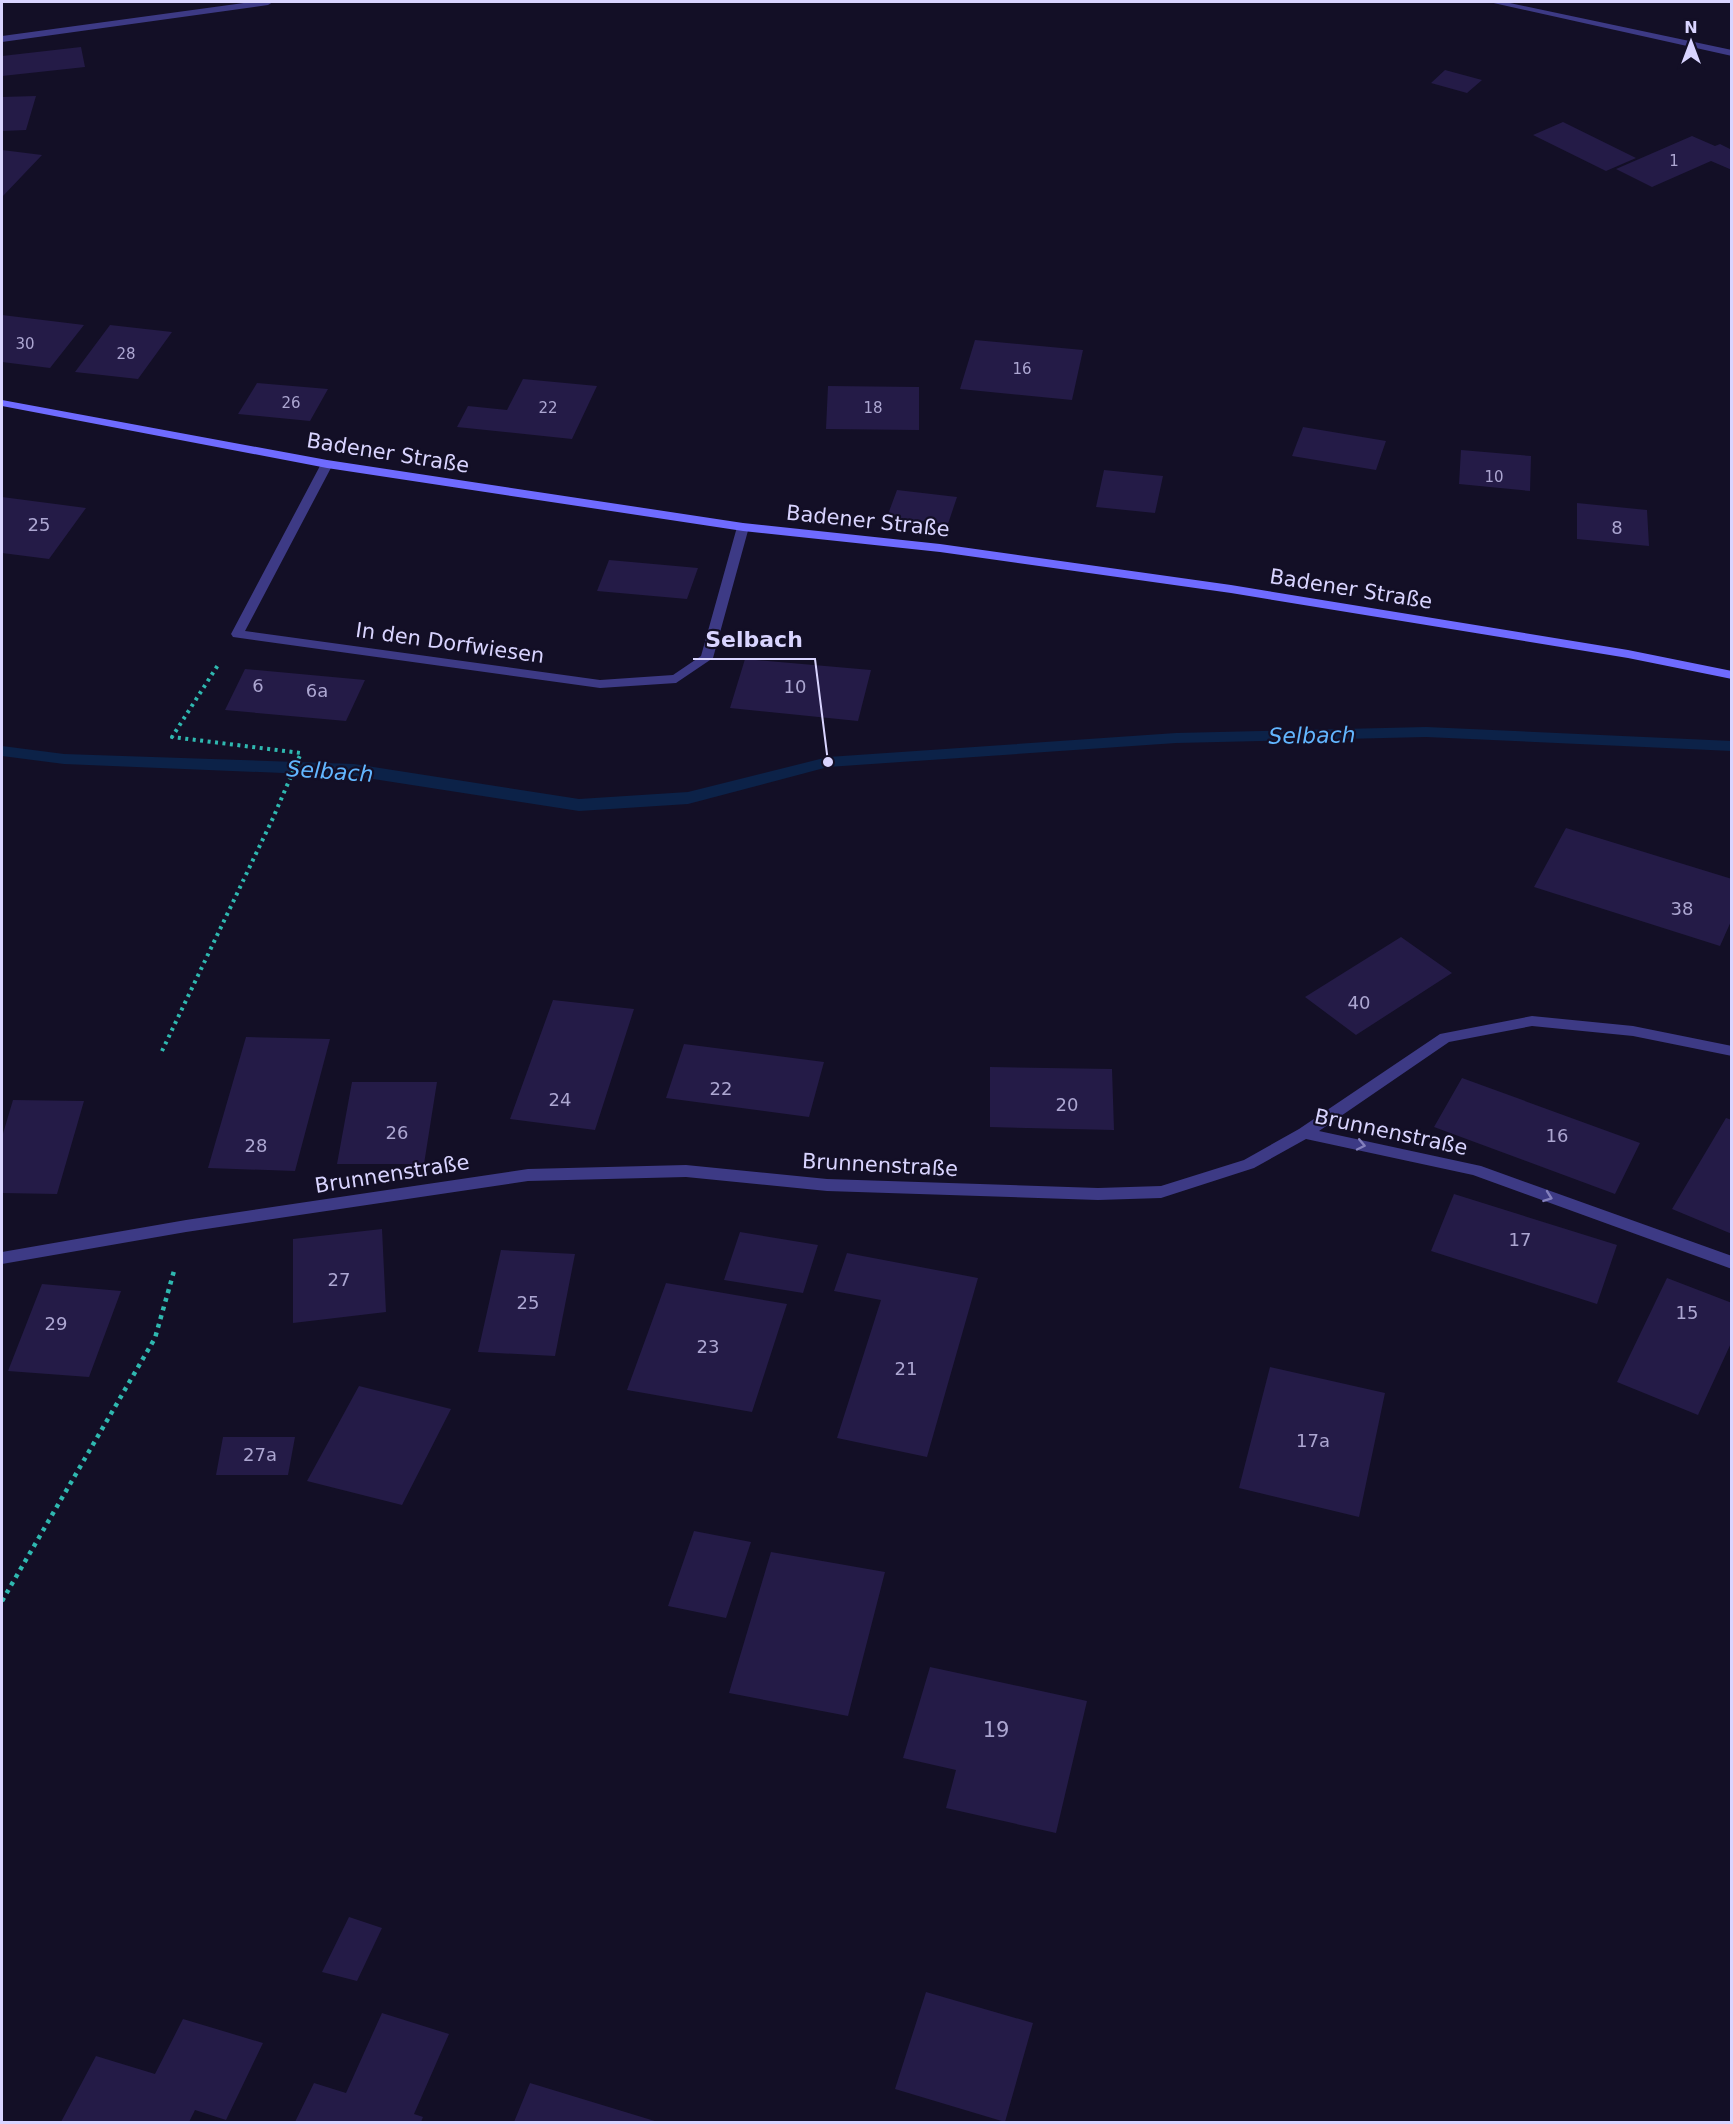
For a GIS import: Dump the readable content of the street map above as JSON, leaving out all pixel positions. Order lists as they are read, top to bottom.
{
  "streets": {
    "main road": ["Badener Straße"],
    "street": ["In den Dorfwiesen", "Brunnenstraße"]
  },
  "crossings": [
    ["Badener Straße", "In den Dorfwiesen"]
  ],
  "water": ["Selbach"],
  "places": ["Selbach"],
  "house_numbers": [
    "1",
    "30",
    "28",
    "16",
    "26",
    "22",
    "18",
    "10",
    "25",
    "8",
    "6",
    "10",
    "6a",
    "38",
    "40",
    "22",
    "24",
    "20",
    "26",
    "16",
    "28",
    "17",
    "27",
    "25",
    "15",
    "29",
    "23",
    "21",
    "17a",
    "27a",
    "19"
  ],
  "north": "top"
}
